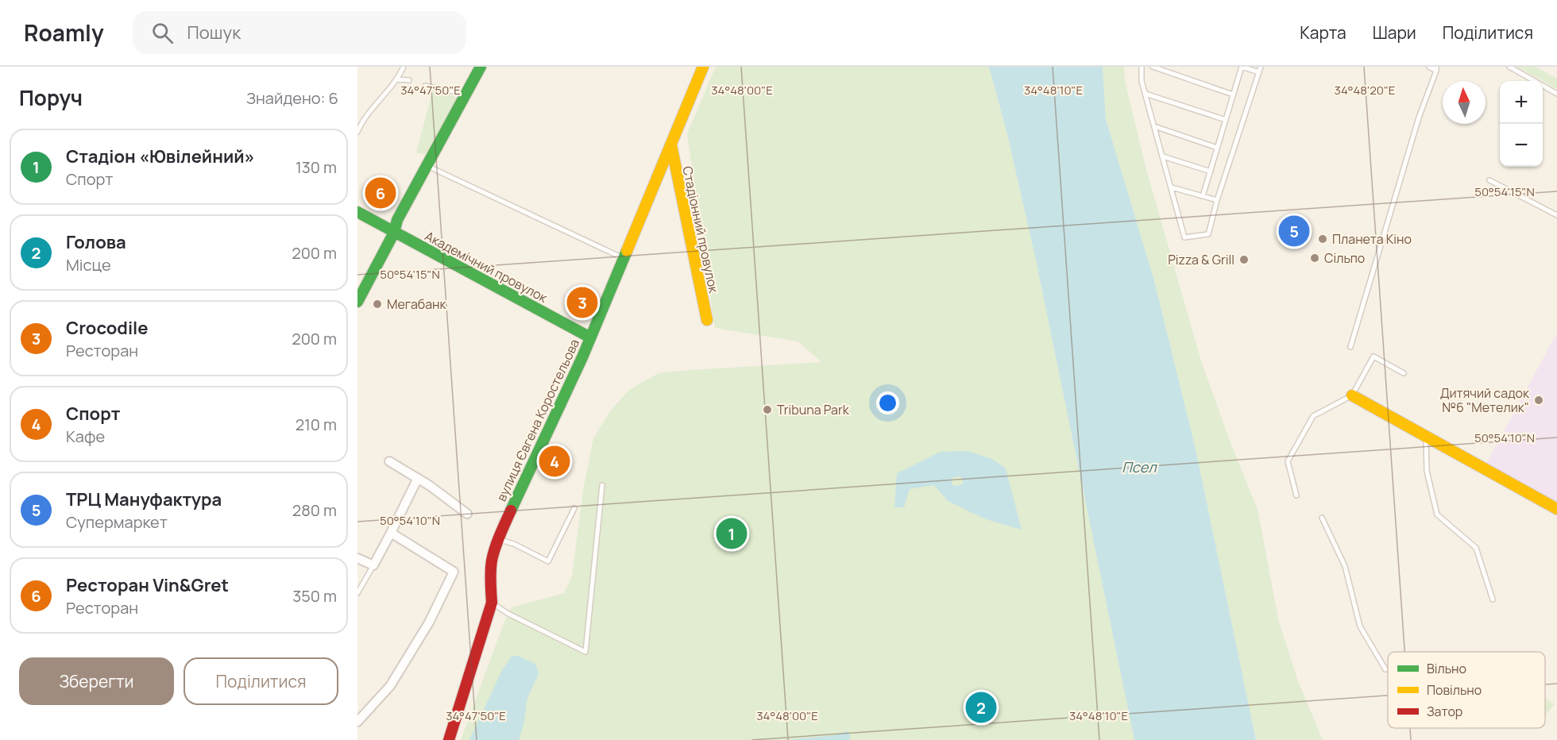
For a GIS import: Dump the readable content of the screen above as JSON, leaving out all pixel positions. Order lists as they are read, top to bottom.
{
  "streets": {
    "street": ["Стадіонний провулок", "Академічний провулок", "вулиця Євгена Коростельова"]
  },
  "crossings": [
    ["Стадіонний провулок", "вулиця Євгена Коростельова"],
    ["Академічний провулок", "вулиця Євгена Коростельова"]
  ],
  "water": ["Псел"],
  "places": [
    "Планета Кіно",
    "Сільпо",
    "Pizza & Grill",
    "Мегабанк",
    "Дитячий садок №6 \"Метелик\"",
    "Tribuna Park"
  ],
  "legend": ["Вільно", "Повільно", "Затор"],
  "north": "top",
  "page": {
    "header": "Roamly",
    "search": "Пошук",
    "nav": ["Карта", "Шари", "Поділитися"],
    "heading": ["Поруч", "Знайдено: 6"],
    "map_buttons": ["+", "−"],
    "list": [
      {
        "mark": "1",
        "name": "Стадіон «Ювілейний»",
        "note": "Спорт",
        "value": "130 m"
      },
      {
        "mark": "2",
        "name": "Голова",
        "note": "Місце",
        "value": "200 m"
      },
      {
        "mark": "3",
        "name": "Crocodile",
        "note": "Ресторан",
        "value": "200 m"
      },
      {
        "mark": "4",
        "name": "Спорт",
        "note": "Кафе",
        "value": "210 m"
      },
      {
        "mark": "5",
        "name": "ТРЦ Мануфактура",
        "note": "Супермаркет",
        "value": "280 m"
      },
      {
        "mark": "6",
        "name": "Ресторан Vin&Gret",
        "note": "Ресторан",
        "value": "350 m"
      }
    ],
    "pins": [
      "6",
      "5",
      "3",
      "4",
      "1",
      "2"
    ],
    "buttons": ["Зберегти", "Поділитися"]
  },
  "coordinates": [
    "34°47'50\"E",
    "34°48'00\"E",
    "34°48'10\"E",
    "34°48'20\"E",
    "50°54'15\"N",
    "50°54'10\"N"
  ]
}
